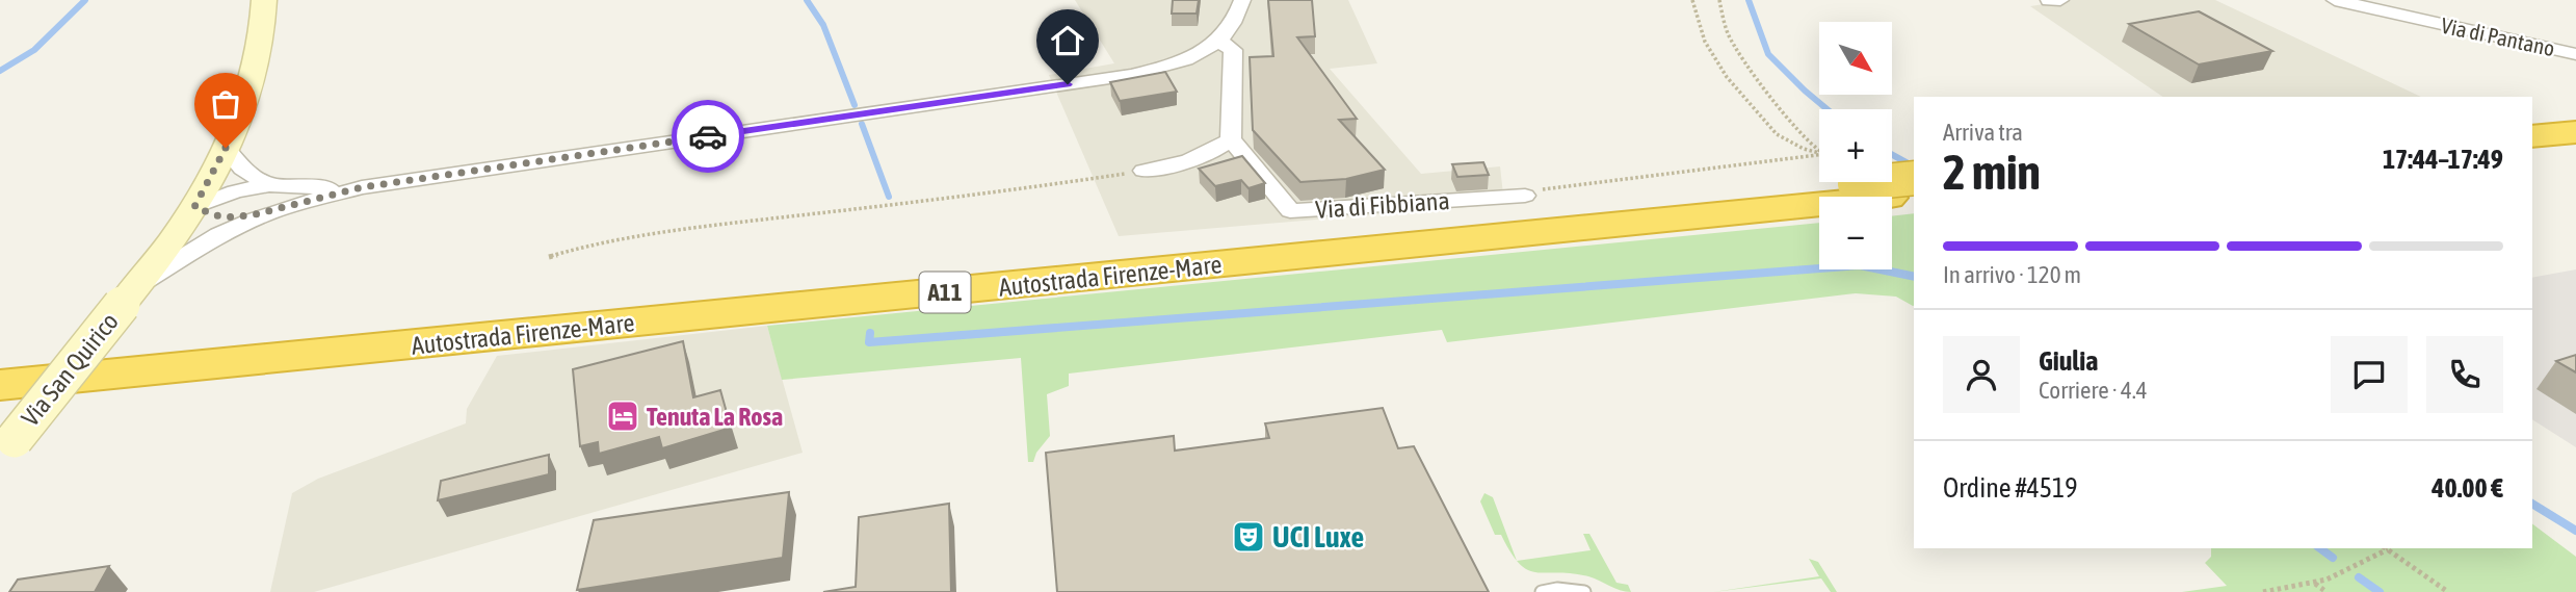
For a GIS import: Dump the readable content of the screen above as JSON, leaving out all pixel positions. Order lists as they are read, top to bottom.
{
  "streets": {
    "highway": ["Autostrada Firenze-Mare", "A11"],
    "main road": ["Via San Quirico"],
    "street": ["Via di Pantano", "Via di Fibbiana"]
  },
  "places": {
    "hotel": ["Tenuta La Rosa"],
    "theatre": ["UCI Luxe"]
  },
  "north": "bottom right",
  "page": {
    "map_buttons": ["+", "−"],
    "heading": ["2 min", "Arriva tra", "17:44–17:49"],
    "panel": [
      "Giulia",
      "Corriere · 4.4",
      "Ordine #4519",
      "40.00 €"
    ],
    "bar": "In arrivo · 120 m"
  }
}
